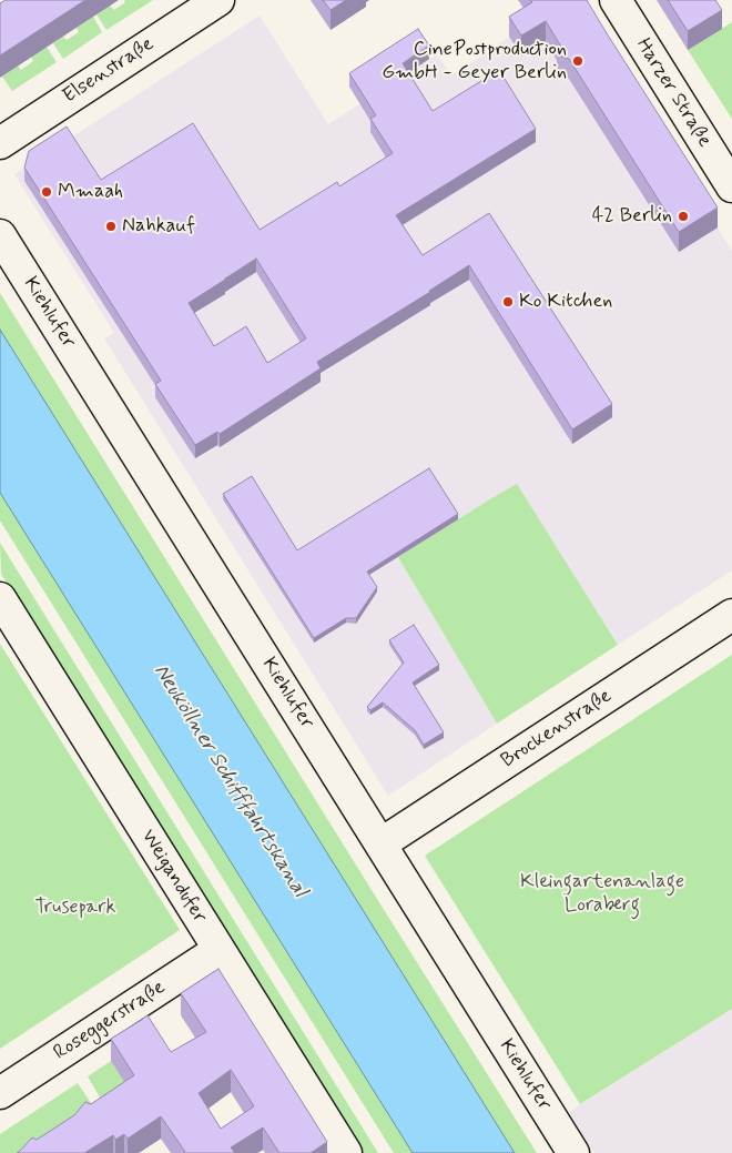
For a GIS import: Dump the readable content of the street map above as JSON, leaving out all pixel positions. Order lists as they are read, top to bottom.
{
  "streets": {
    "street": [
      "Elsenstraße",
      "Harzer Straße",
      "Kiehlufer",
      "Brockenstraße",
      "Weigandufer",
      "Roseggerstraße"
    ]
  },
  "crossings": [
    ["Kiehlufer", "Brockenstraße"],
    ["Weigandufer", "Roseggerstraße"]
  ],
  "water": ["Neuköllner Schifffahrtskanal"],
  "parks": ["Kleingartenanlage Loraberg", "Trusepark"],
  "places": [
    "CinePostproduction GmbH - Geyer Berlin",
    "Mmaah",
    "42 Berlin",
    "Nahkauf",
    "Ko Kitchen"
  ]
}
